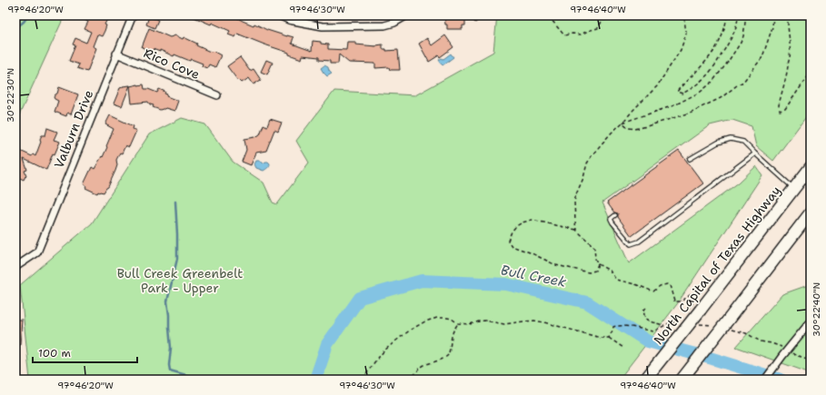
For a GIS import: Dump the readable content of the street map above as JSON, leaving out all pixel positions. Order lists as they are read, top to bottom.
{
  "streets": {
    "highway": ["North Capital of Texas Highway"],
    "street": ["Rico Cove", "Valburn Drive"]
  },
  "crossings": [
    ["Rico Cove", "Valburn Drive"]
  ],
  "water": ["Bull Creek"],
  "parks": ["Bull Creek Greenbelt Park - Upper"],
  "scale_bar": "100 m",
  "coordinates": [
    "97°46'20\"W",
    "97°46'30\"W",
    "97°46'40\"W",
    "30°22'30\"N",
    "30°22'40\"N"
  ]
}
